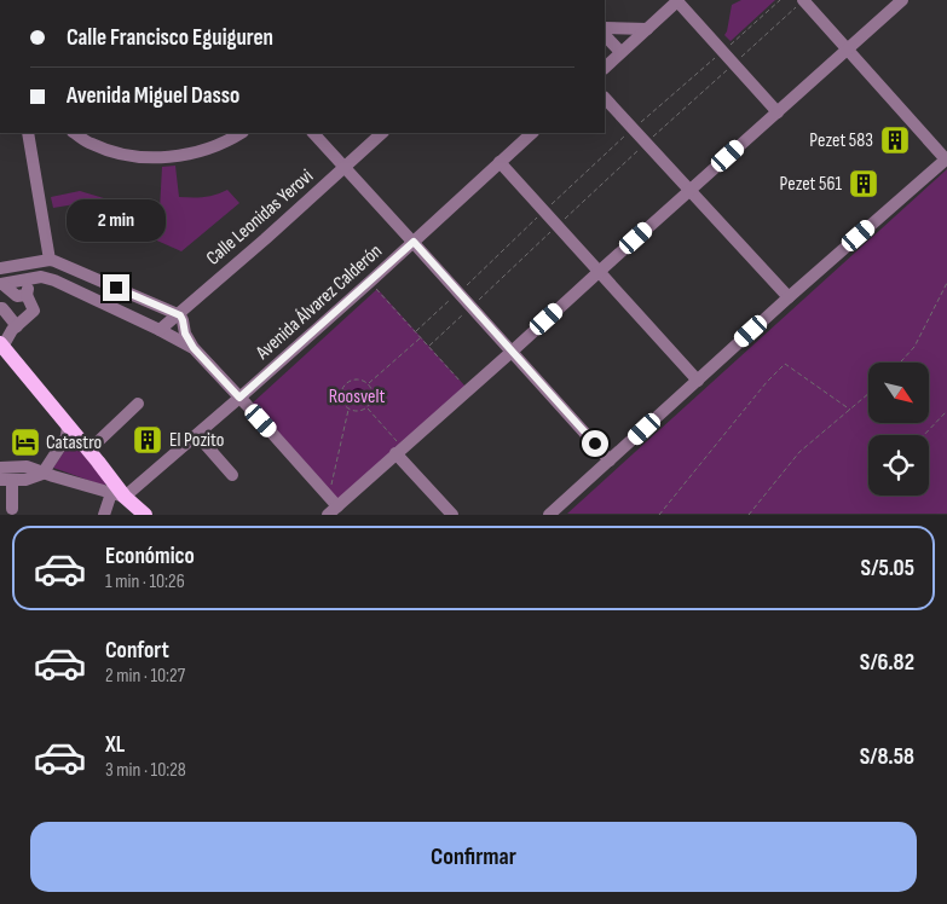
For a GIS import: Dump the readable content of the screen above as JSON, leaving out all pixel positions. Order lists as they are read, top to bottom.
{
  "streets": {
    "street": ["Calle Leonidas Yerovi", "Avenida Álvarez Calderón"]
  },
  "parks": ["Roosvelt"],
  "places": {
    "building": ["Pezet 583", "Pezet 561", "El Pozito"],
    "hotel": ["Catastro"]
  },
  "north": "bottom right",
  "page": {
    "banner": ["Calle Francisco Eguiguren", "Avenida Miguel Dasso"],
    "bubble": "2 min",
    "list": [
      {
        "name": "Económico",
        "note": "1 min · 10:26",
        "value": "S/5.05"
      },
      {
        "name": "Confort",
        "note": "2 min · 10:27",
        "value": "S/6.82"
      },
      {
        "name": "XL",
        "note": "3 min · 10:28",
        "value": "S/8.58"
      }
    ],
    "buttons": "Confirmar"
  }
}
